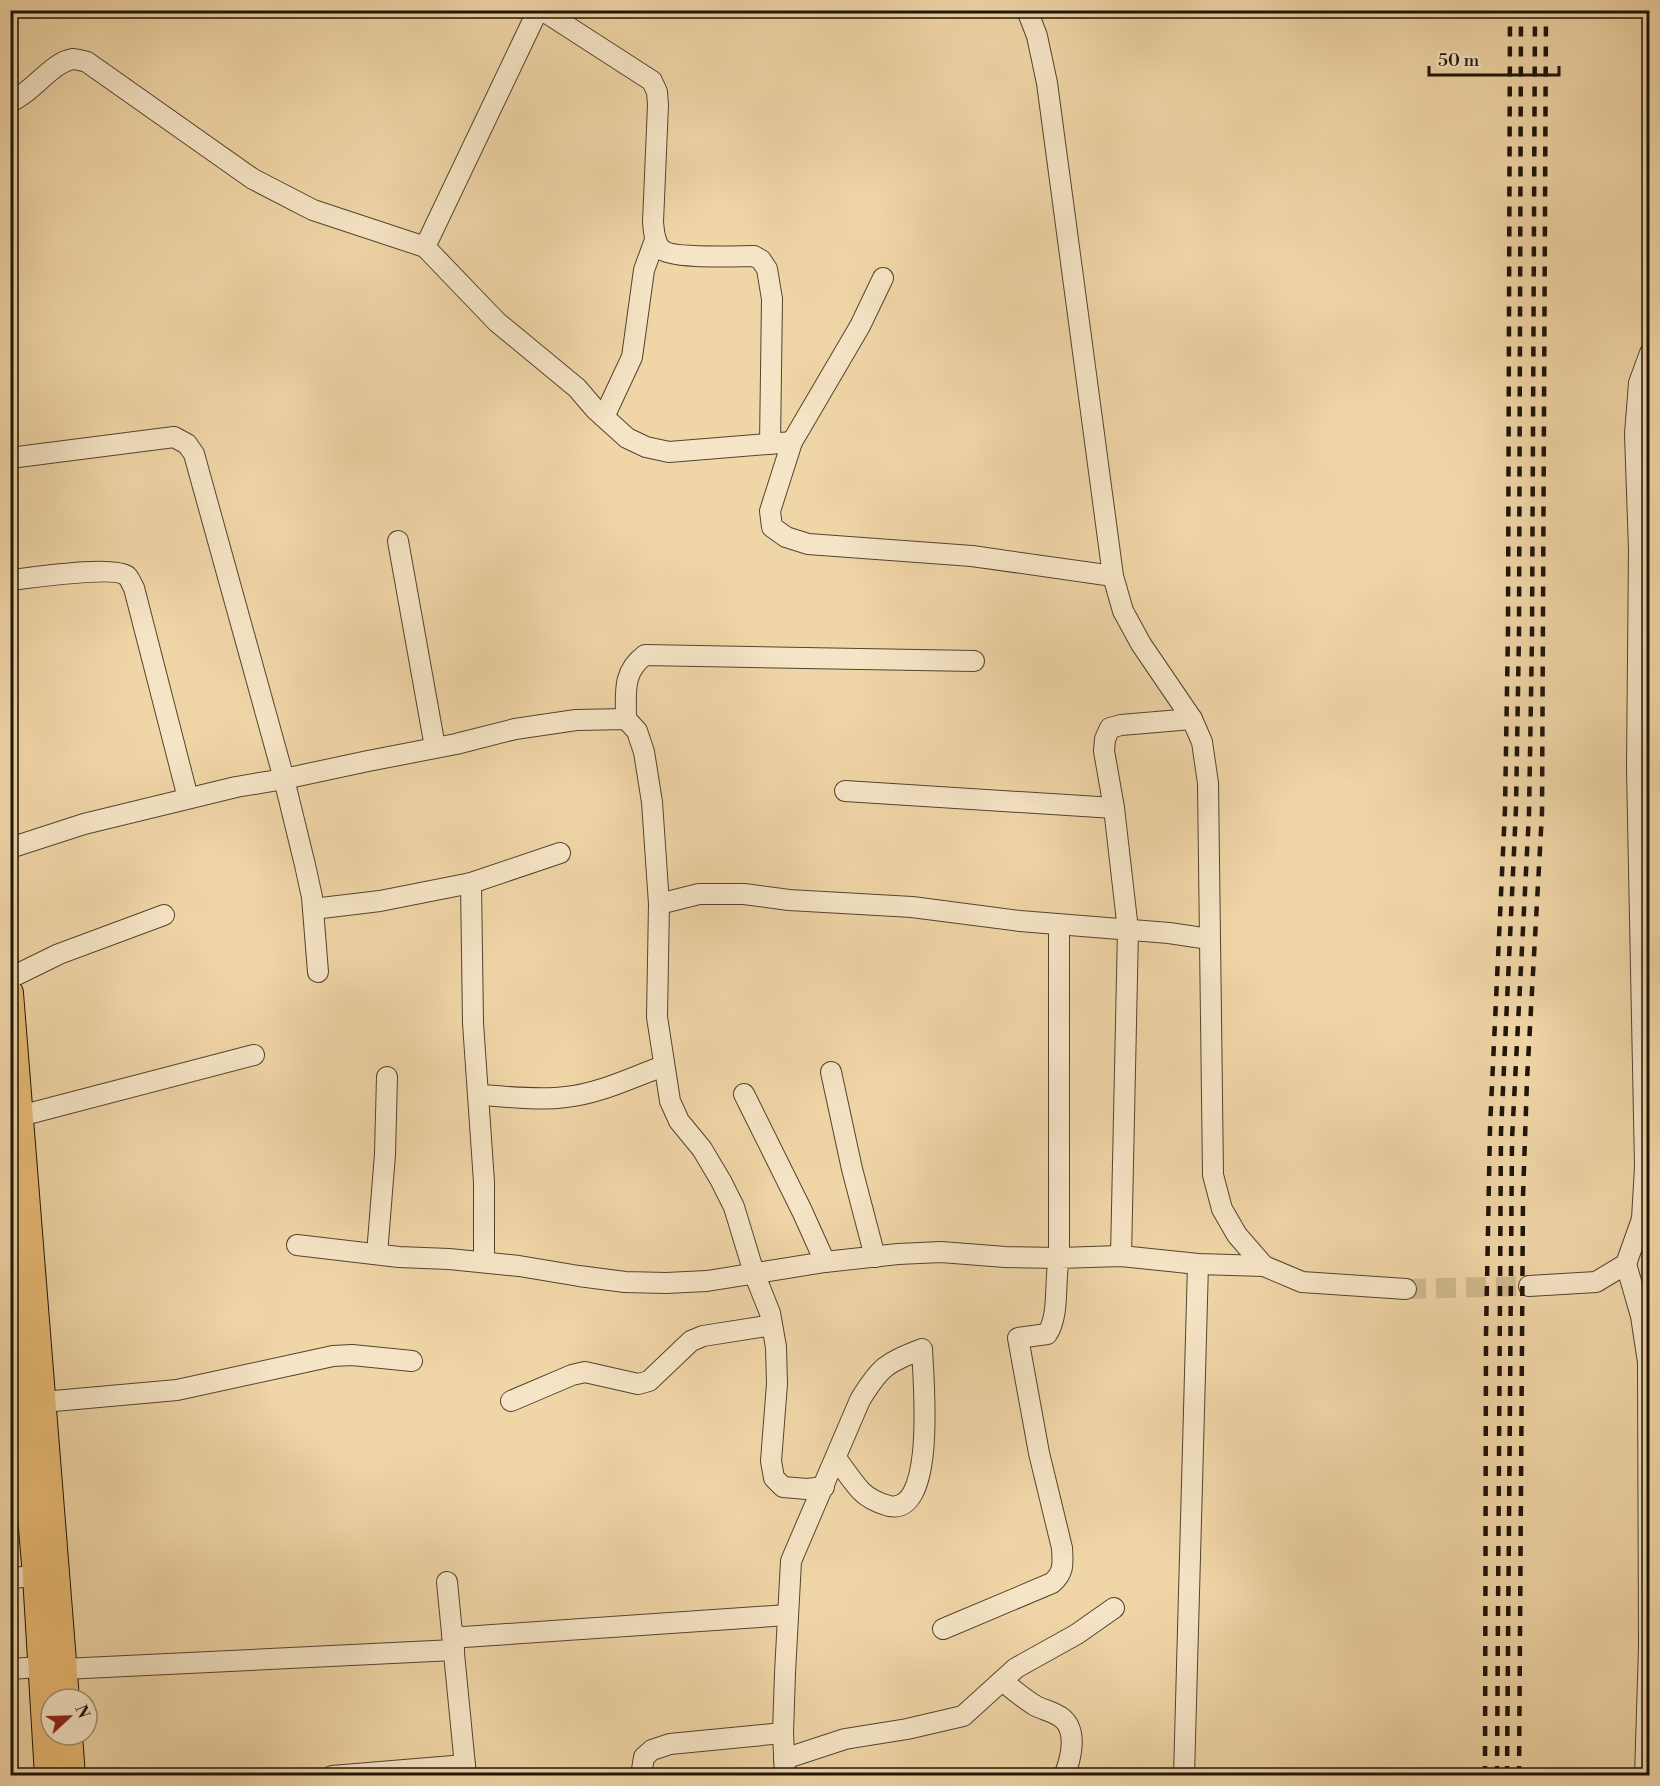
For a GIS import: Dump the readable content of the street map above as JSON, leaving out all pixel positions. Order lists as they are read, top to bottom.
{
  "scale_bar": "50 m",
  "north": "right"
}
